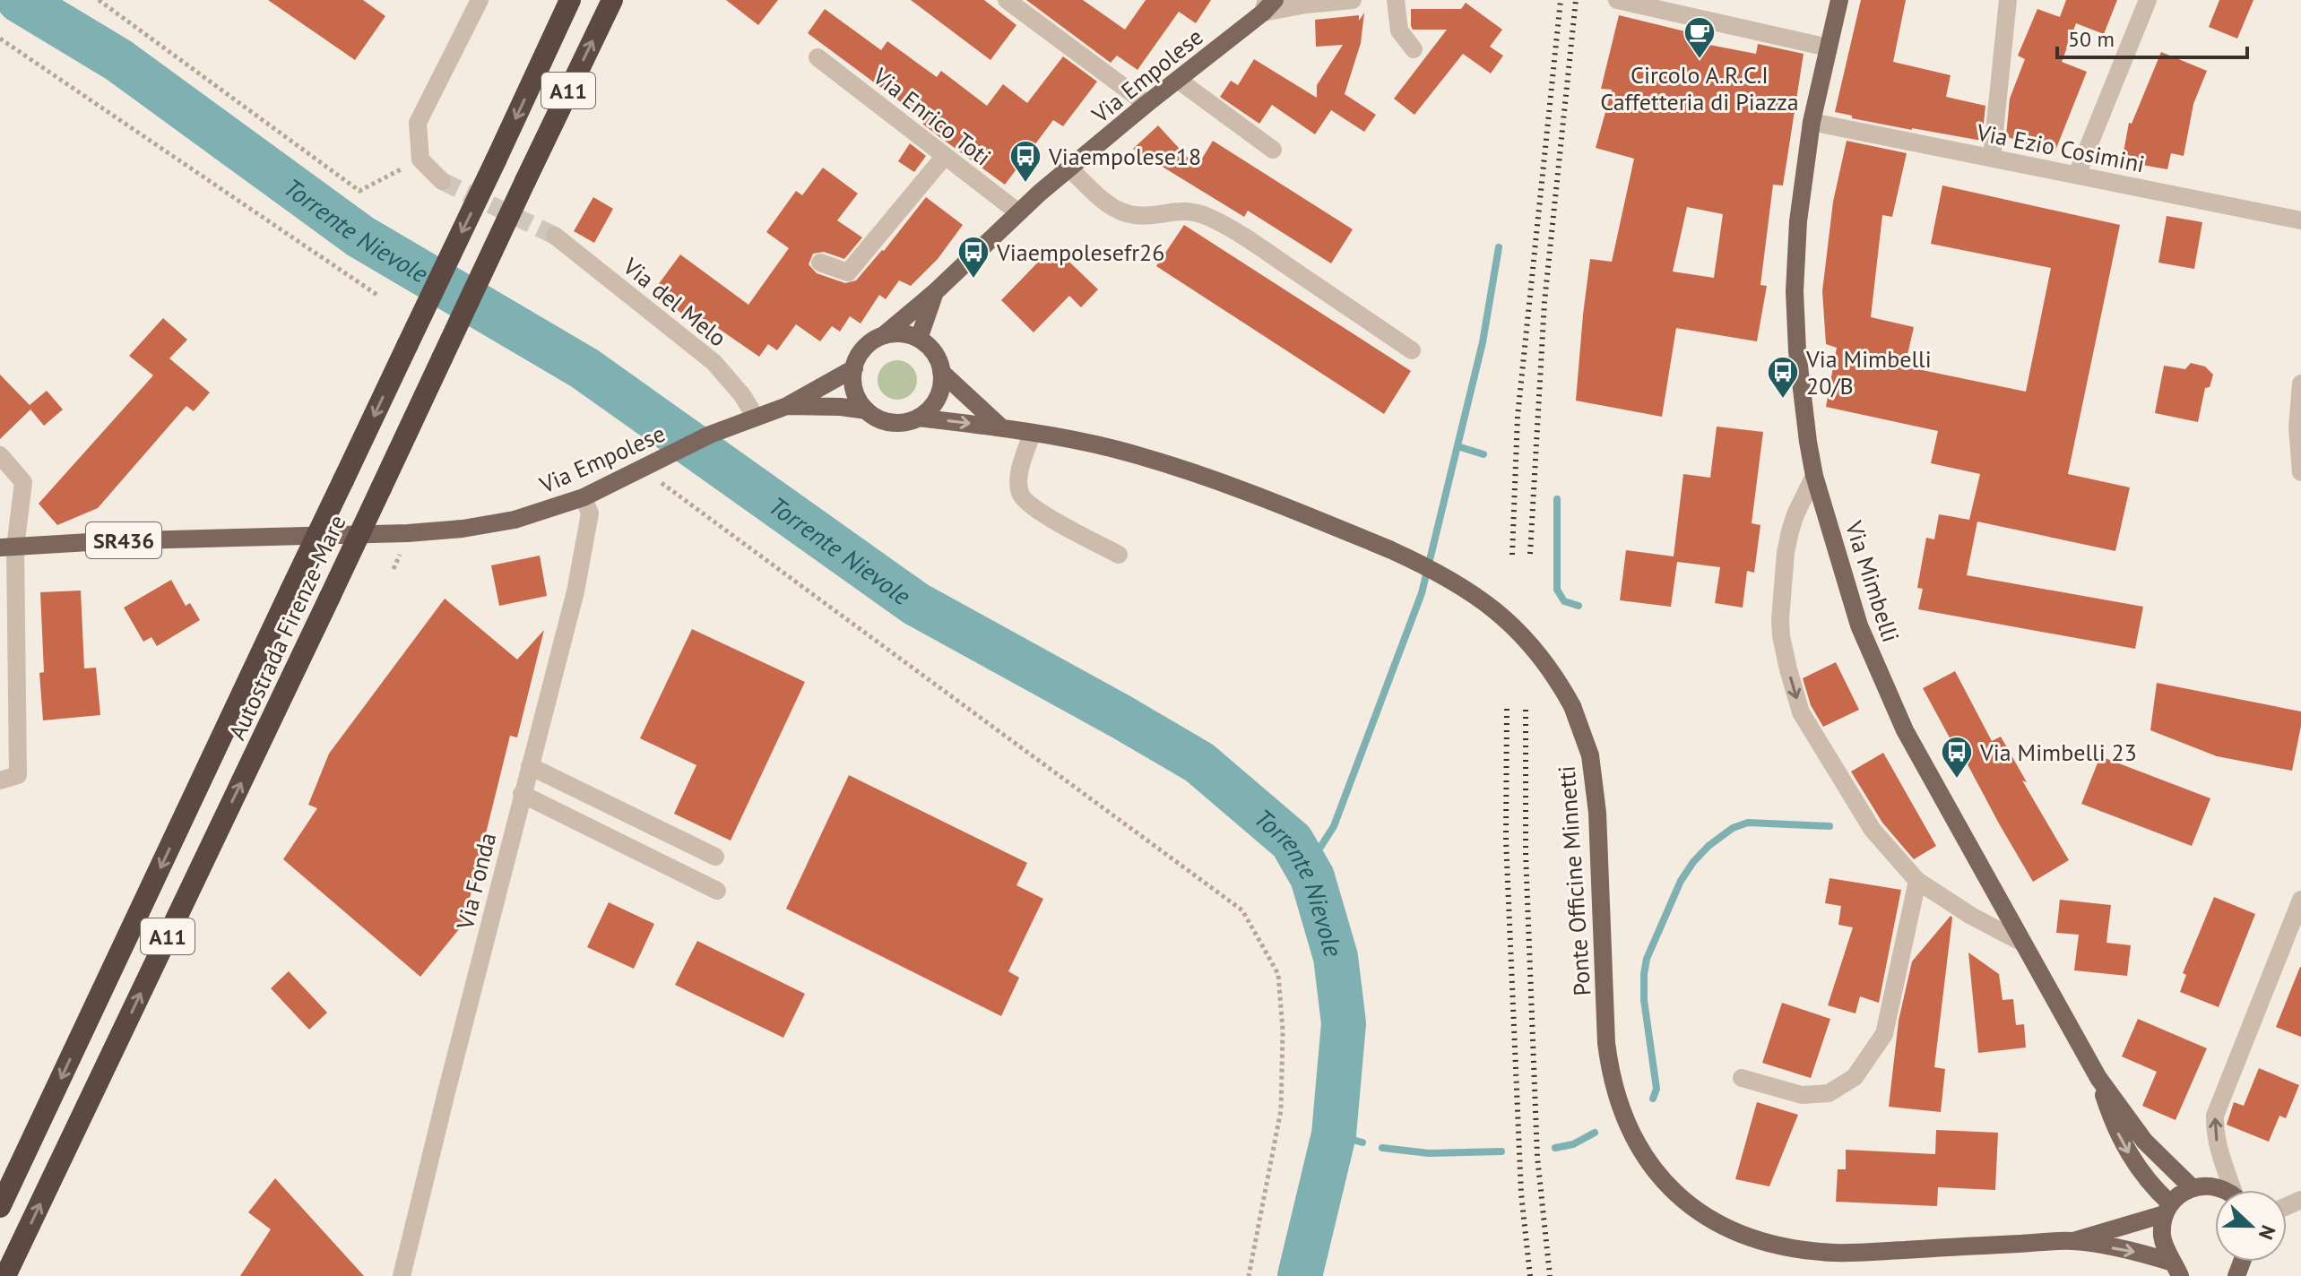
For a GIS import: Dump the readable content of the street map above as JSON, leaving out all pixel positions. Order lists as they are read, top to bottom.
{
  "streets": {
    "highway": ["A11", "Autostrada Firenze-Mare"],
    "main road": [
      "Via Empolese",
      "SR436",
      "Via Mimbelli",
      "Ponte Officine Minnetti"
    ],
    "street": [
      "Via Enrico Toti",
      "Via Ezio Cosimini",
      "Via del Melo",
      "Via Fonda"
    ]
  },
  "crossings": [
    ["Via Empolese", "Via Enrico Toti"],
    ["Via Empolese", "Via del Melo"],
    ["Via Empolese", "Via Fonda"],
    ["Via Empolese", "Ponte Officine Minnetti"],
    ["Via Ezio Cosimini", "Via Mimbelli"]
  ],
  "water": ["Torrente Nievole"],
  "places": {
    "cafe": ["Circolo A.R.C.I Caffetteria di Piazza"],
    "bus stop": [
      "Viaempolese18",
      "Viaempolesefr26",
      "Via Mimbelli 20/B",
      "Via Mimbelli 23"
    ]
  },
  "scale_bar": "50 m",
  "north": "right"
}
